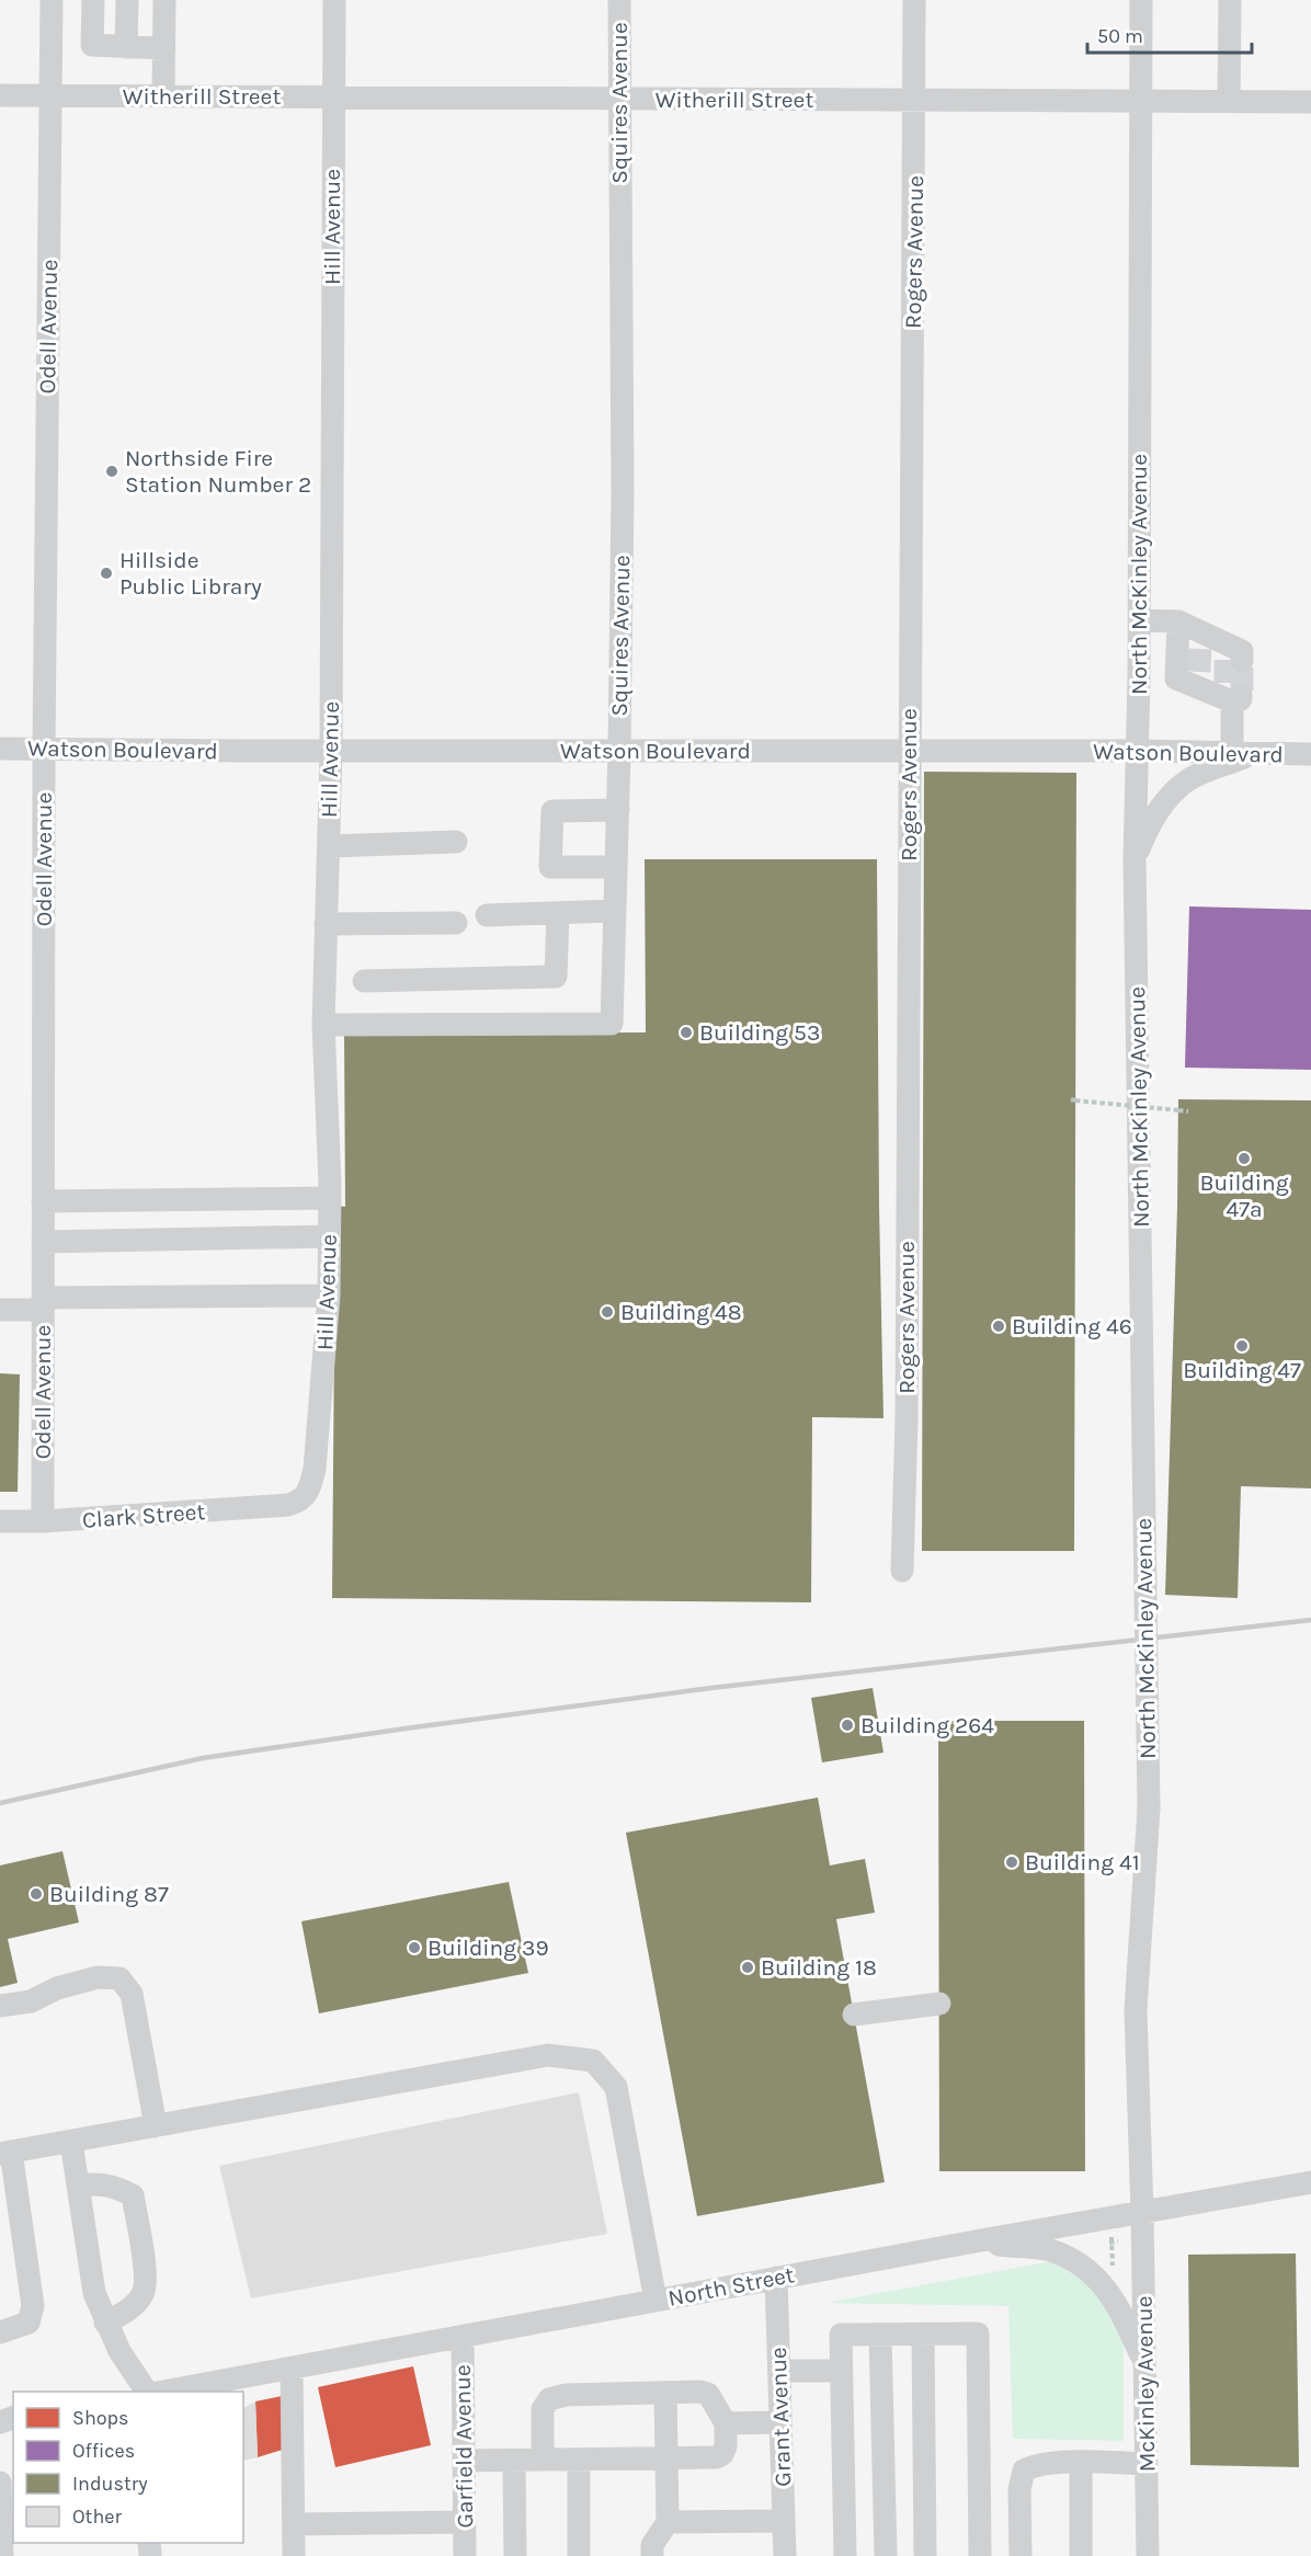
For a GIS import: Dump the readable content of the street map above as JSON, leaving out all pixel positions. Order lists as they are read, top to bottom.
{
  "streets": {
    "street": [
      "Witherill Street",
      "Squires Avenue",
      "Hill Avenue",
      "Rogers Avenue",
      "Odell Avenue",
      "North McKinley Avenue",
      "Watson Boulevard",
      "Clark Street",
      "North Street",
      "McKinley Avenue",
      "Grant Avenue",
      "Garfield Avenue"
    ]
  },
  "crossings": [
    ["Witherill Street", "Squires Avenue"],
    ["Witherill Street", "Hill Avenue"],
    ["Witherill Street", "Rogers Avenue"],
    ["Witherill Street", "Odell Avenue"],
    ["Witherill Street", "North McKinley Avenue"],
    ["Squires Avenue", "Hill Avenue"],
    ["Squires Avenue", "Watson Boulevard"],
    ["Hill Avenue", "Watson Boulevard"],
    ["Hill Avenue", "Clark Street"],
    ["Rogers Avenue", "Watson Boulevard"],
    ["Odell Avenue", "Watson Boulevard"],
    ["Odell Avenue", "Clark Street"],
    ["North McKinley Avenue", "Watson Boulevard"],
    ["North McKinley Avenue", "North Street"],
    ["North McKinley Avenue", "McKinley Avenue"],
    ["North Street", "McKinley Avenue"],
    ["North Street", "Grant Avenue"],
    ["North Street", "Garfield Avenue"]
  ],
  "places": [
    "Northside Fire Station Number 2",
    "Hillside Public Library",
    "Building 53",
    "Building 47a",
    "Building 48",
    "Building 46",
    "Building 47",
    "Building 264",
    "Building 41",
    "Building 87",
    "Building 39",
    "Building 18"
  ],
  "legend": [
    "Shops",
    "Offices",
    "Industry",
    "Other"
  ],
  "scale_bar": "50 m"
}
